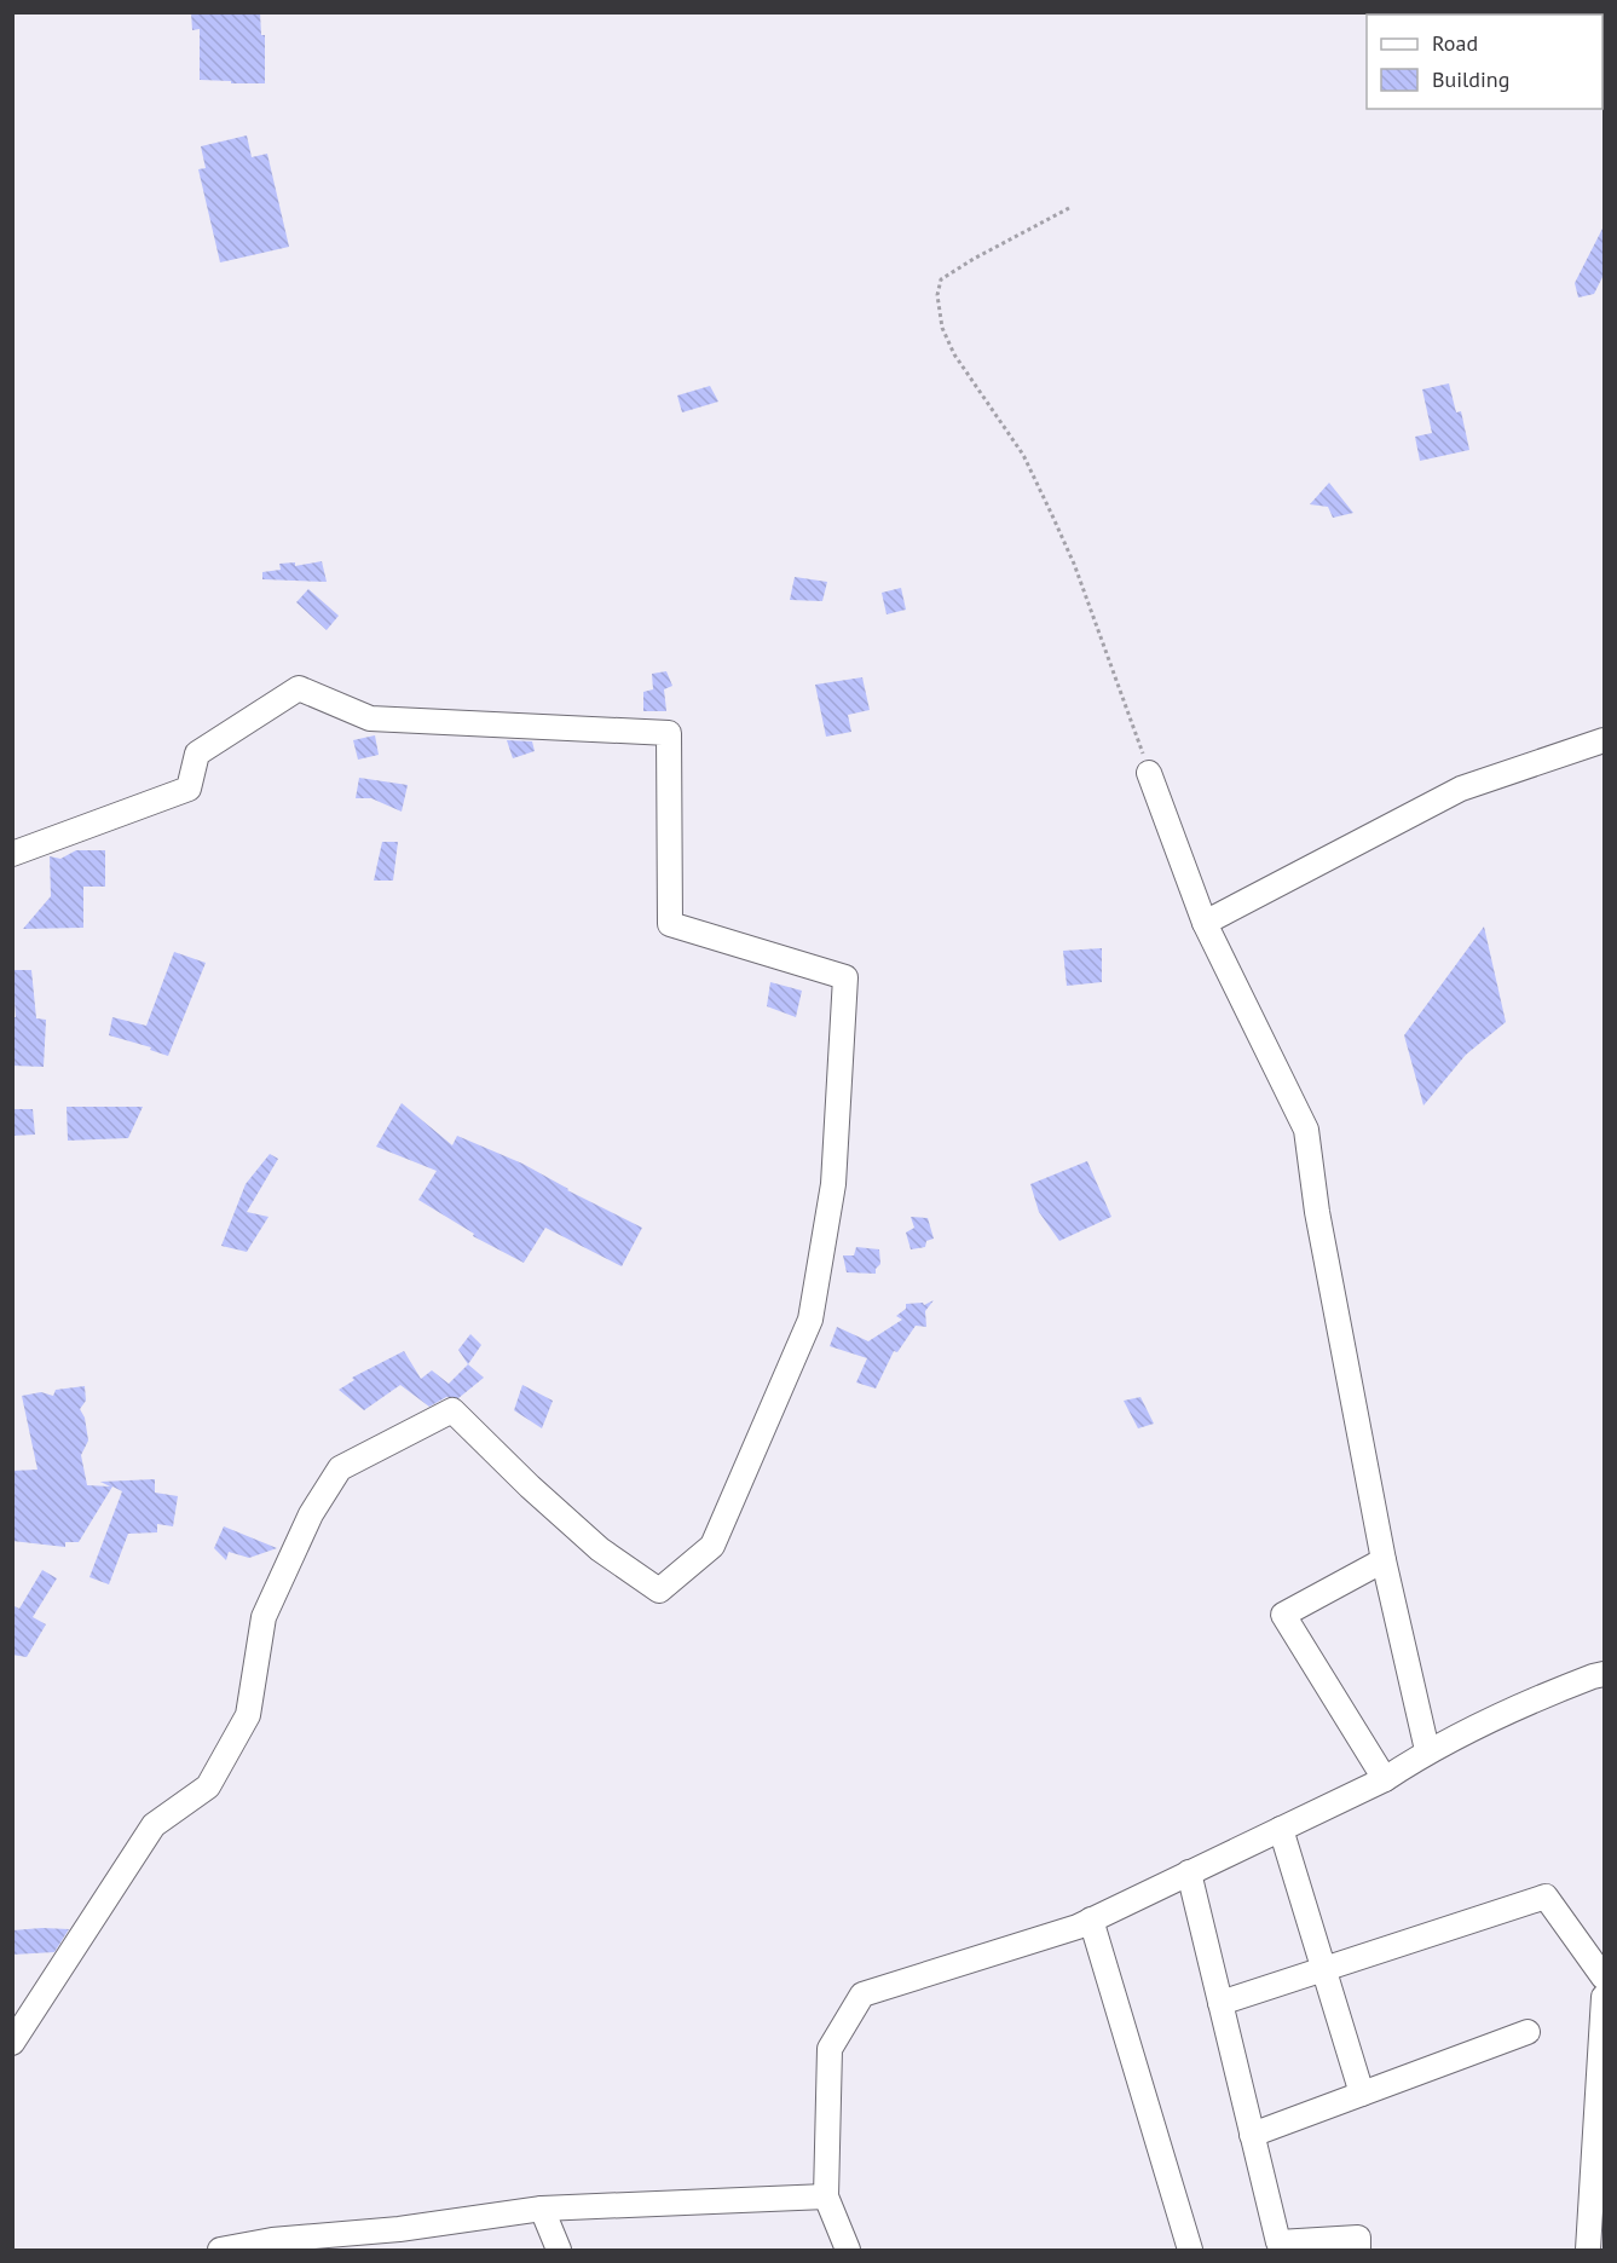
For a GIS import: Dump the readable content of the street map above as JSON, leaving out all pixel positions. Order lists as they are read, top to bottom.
{
  "legend": ["Road", "Building"]
}
